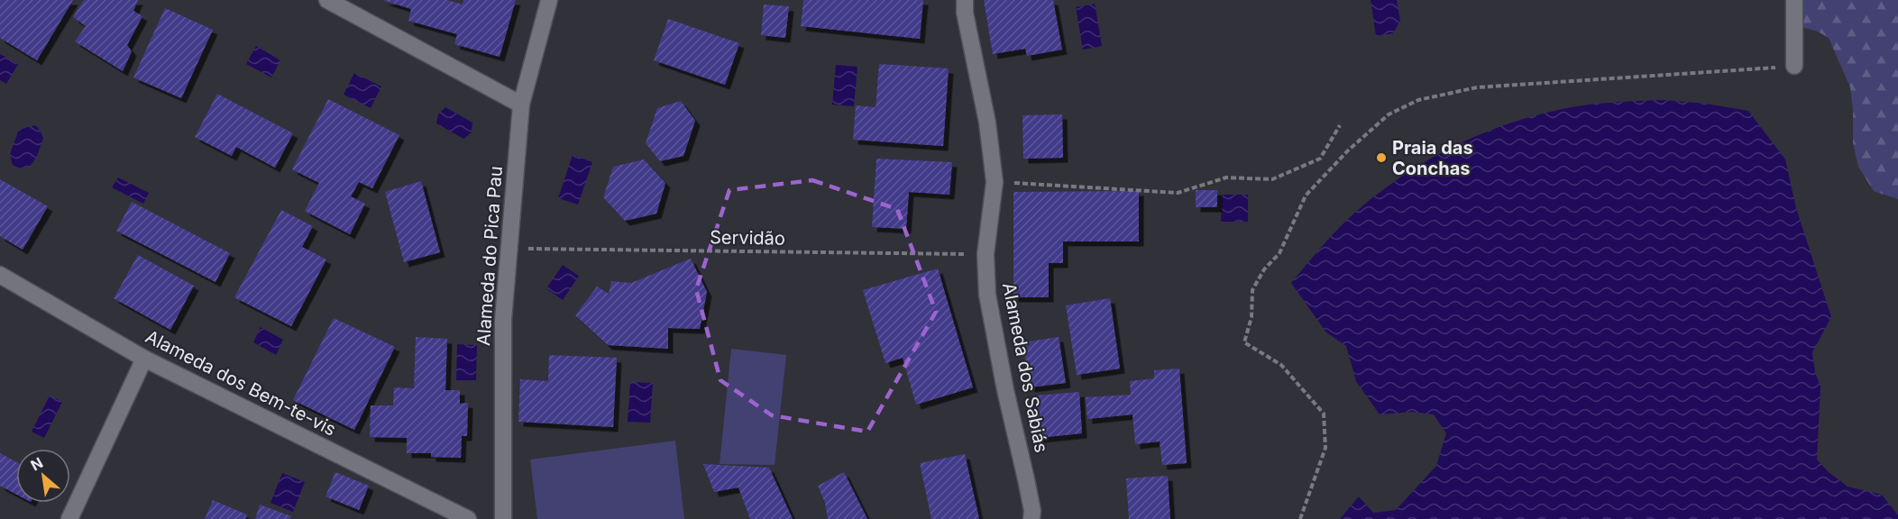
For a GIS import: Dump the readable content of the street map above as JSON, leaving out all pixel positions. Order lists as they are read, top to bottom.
{
  "streets": {
    "street": ["Alameda do Pica Pau", "Alameda dos Sabiás", "Alameda dos Bem-te-vis"],
    "path": ["Servidão"]
  },
  "crossings": [
    ["Servidão", "Alameda do Pica Pau"],
    ["Servidão", "Alameda dos Sabiás"]
  ],
  "places": ["Praia das Conchas"],
  "north": "top left"
}
